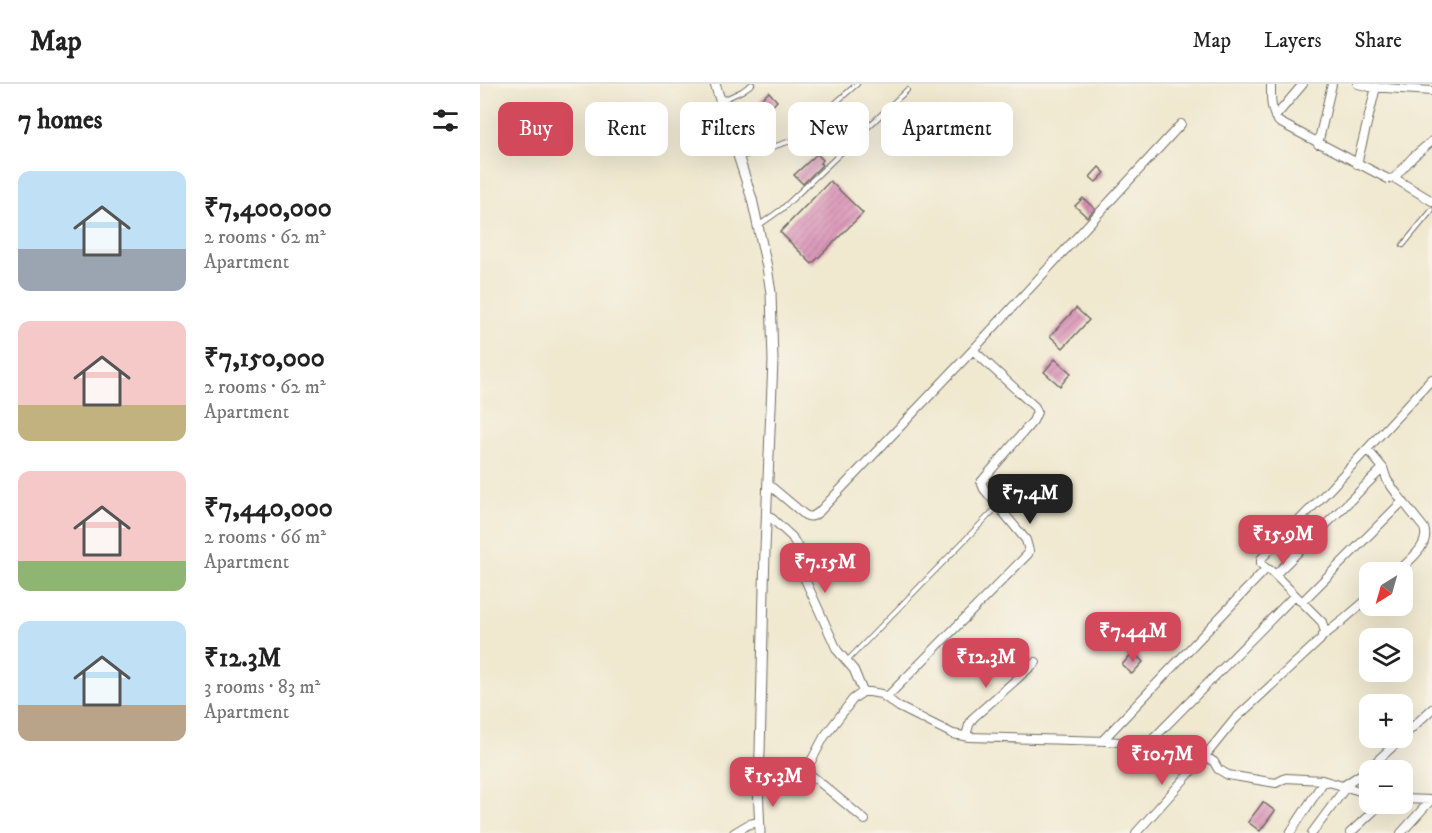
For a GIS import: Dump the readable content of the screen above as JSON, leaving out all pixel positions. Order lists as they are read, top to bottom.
{
  "north": "bottom left",
  "page": {
    "header": "Map",
    "nav": ["Map", "Layers", "Share"],
    "heading": "7 homes",
    "chip": [
      "Buy",
      "Rent",
      "Filters",
      "New",
      "Apartment"
    ],
    "list": [
      {
        "name": "₹7,400,000",
        "note": "2 rooms · 62 m² · Apartment"
      },
      {
        "name": "₹7,150,000",
        "note": "2 rooms · 62 m² · Apartment"
      },
      {
        "name": "₹7,440,000",
        "note": "2 rooms · 66 m² · Apartment"
      },
      {
        "name": "₹12.3M",
        "note": "3 rooms · 83 m² · Apartment"
      }
    ],
    "price": [
      "₹7.4M",
      "₹15.9M",
      "₹7.15M",
      "₹7.44M",
      "₹12.3M",
      "₹10.7M",
      "₹15.3M"
    ],
    "map_buttons": ["+", "−"]
  }
}
